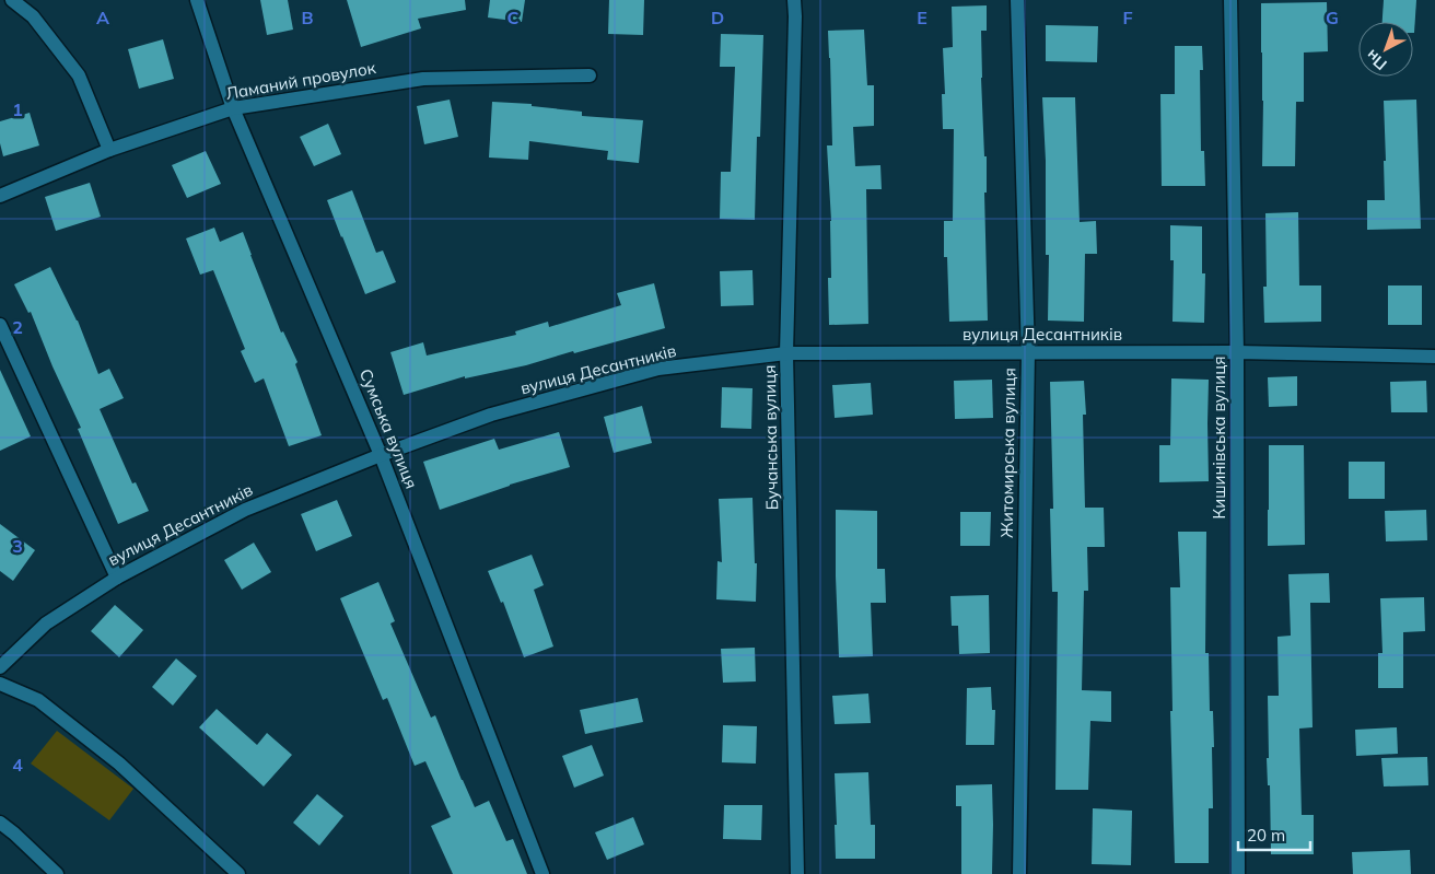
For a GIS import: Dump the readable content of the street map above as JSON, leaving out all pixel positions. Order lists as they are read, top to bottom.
{
  "streets": {
    "street": [
      "Ламаний провулок",
      "вулиця Десантників",
      "Сумська вулиця",
      "Бучанська вулиця",
      "Кишинівська вулиця",
      "Житомирська вулиця"
    ]
  },
  "crossings": [
    ["Ламаний провулок", "Сумська вулиця"],
    ["вулиця Десантників", "Сумська вулиця"],
    ["вулиця Десантників", "Бучанська вулиця"],
    ["вулиця Десантників", "Кишинівська вулиця"],
    ["вулиця Десантників", "Житомирська вулиця"]
  ],
  "scale_bar": "20 m",
  "north": "bottom left",
  "grid": {
    "columns": [
      "A",
      "B",
      "C",
      "D",
      "E",
      "F",
      "G"
    ],
    "rows": [
      "1",
      "2",
      "3",
      "4"
    ]
  }
}
